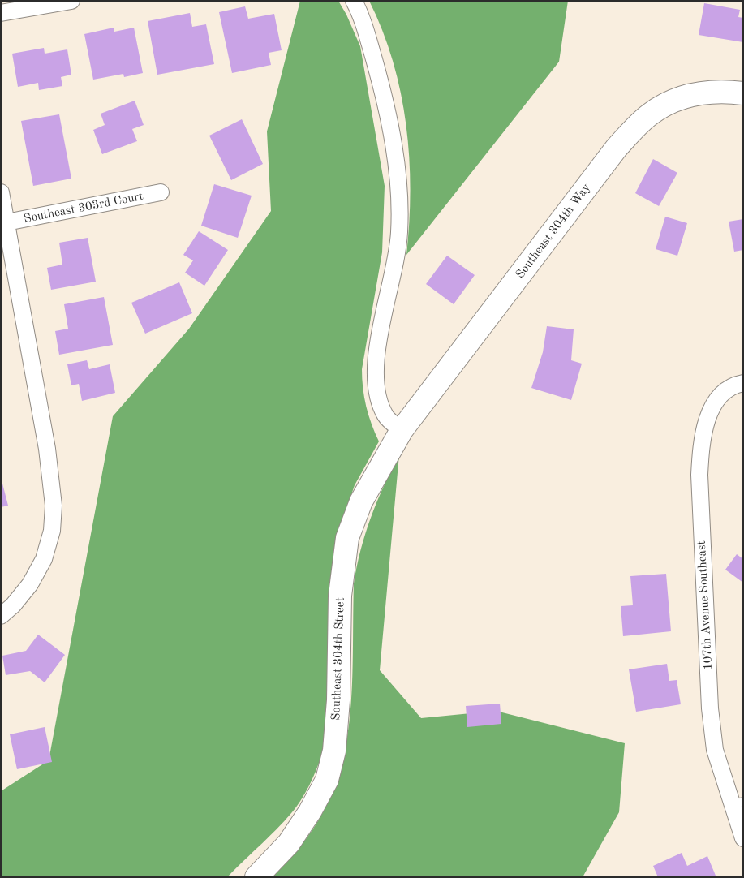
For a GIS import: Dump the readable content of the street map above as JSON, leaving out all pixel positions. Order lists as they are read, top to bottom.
{
  "streets": {
    "street": [
      "Southeast 303rd Court",
      "Southeast 304th Way",
      "107th Avenue Southeast",
      "Southeast 304th Street"
    ]
  },
  "crossings": [
    ["Southeast 304th Way", "Southeast 304th Street"]
  ]
}
